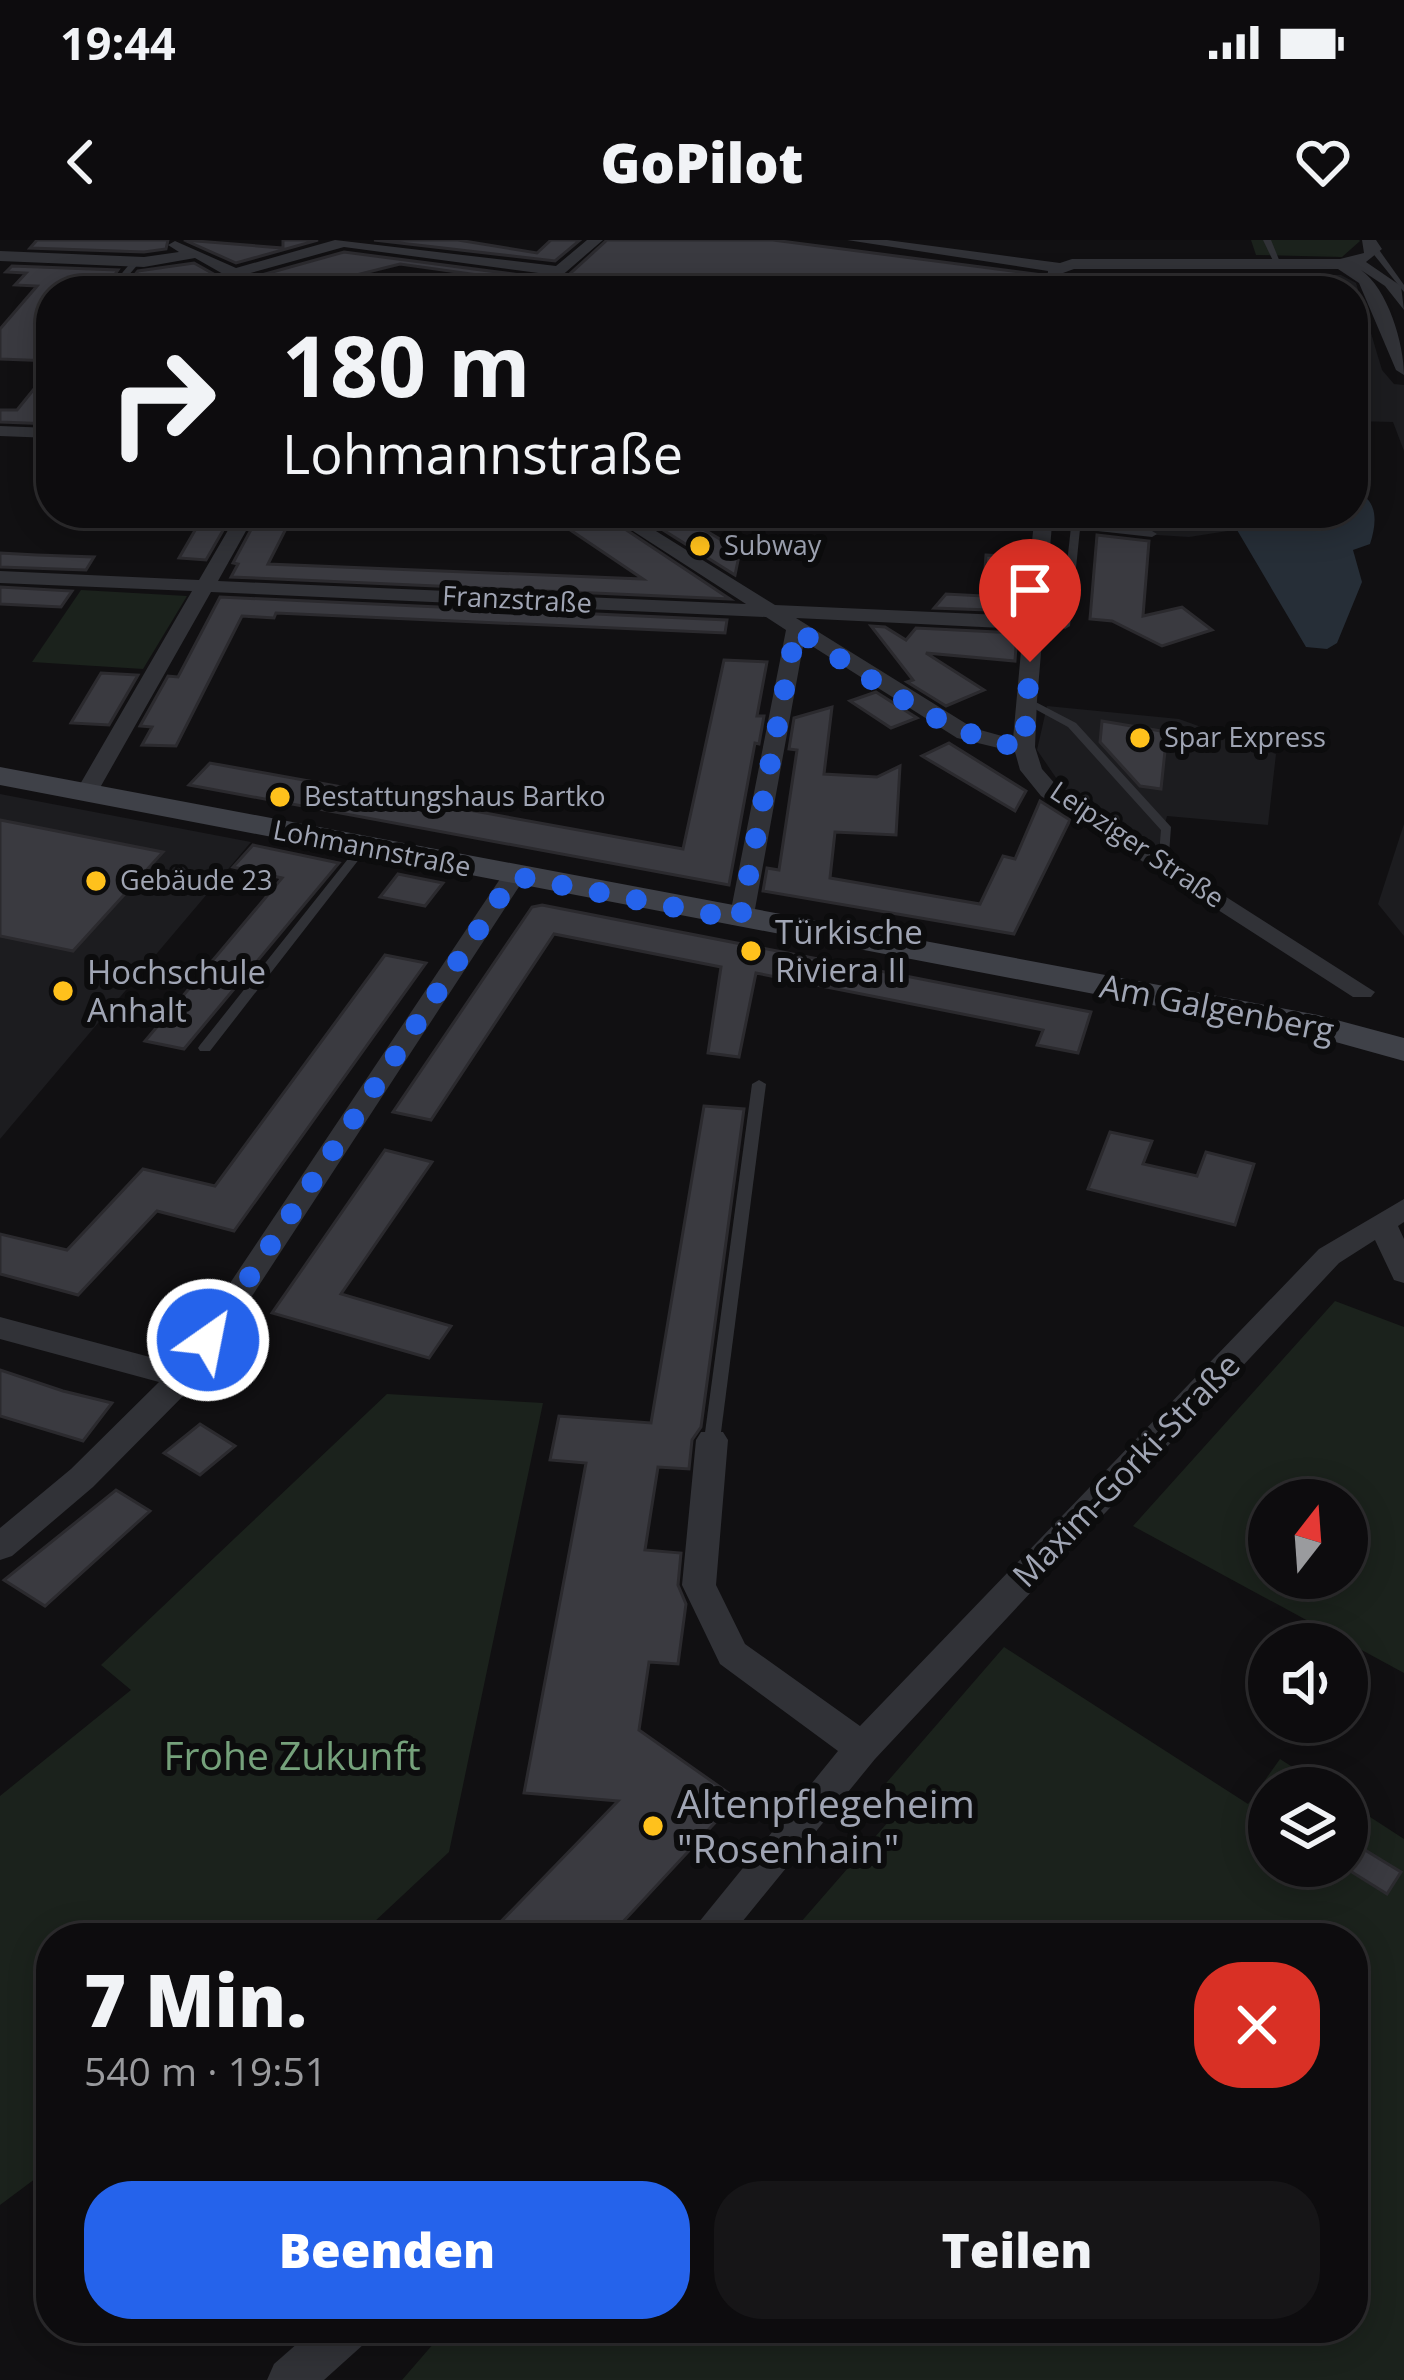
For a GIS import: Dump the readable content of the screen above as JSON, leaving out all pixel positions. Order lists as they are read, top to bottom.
{
  "streets": {
    "main road": ["Lohmannstraße", "Am Galgenberg"],
    "street": ["Franzstraße", "Leipziger Straße", "Maxim-Gorki-Straße"]
  },
  "crossings": [
    ["Franzstraße", "Leipziger Straße"],
    ["Lohmannstraße", "Am Galgenberg"]
  ],
  "parks": ["Frohe Zukunft"],
  "places": [
    "Subway",
    "Spar Express",
    "Bestattungshaus Bartko",
    "Gebäude 23",
    "Türkische Riviera II",
    "Hochschule Anhalt",
    "Altenpflegeheim \"Rosenhain\""
  ],
  "north": "top",
  "page": {
    "status": "19:44",
    "header": "GoPilot",
    "turn": ["180 m", "Lohmannstraße"],
    "heading": ["7 Min.", "540 m · 19:51"],
    "buttons": ["Beenden", "Teilen"]
  }
}
